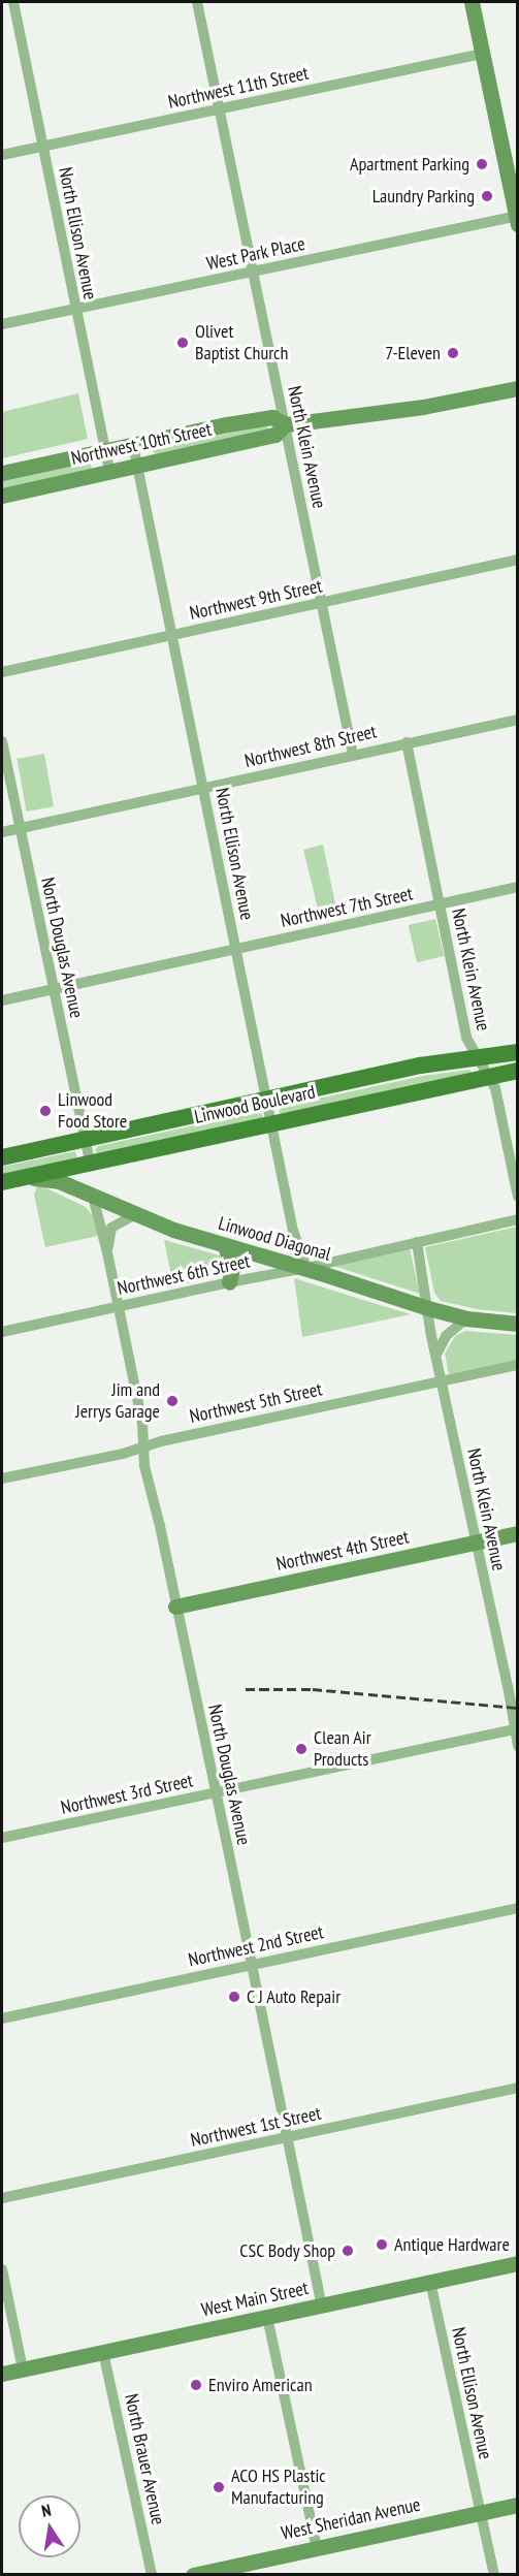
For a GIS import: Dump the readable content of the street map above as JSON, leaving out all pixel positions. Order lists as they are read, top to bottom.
{
  "streets": {
    "main road": [
      "Northwest 10th Street",
      "Linwood Boulevard",
      "Linwood Diagonal",
      "Northwest 4th Street",
      "West Main Street",
      "West Sheridan Avenue"
    ],
    "street": [
      "Northwest 11th Street",
      "North Ellison Avenue",
      "West Park Place",
      "North Klein Avenue",
      "Northwest 9th Street",
      "Northwest 8th Street",
      "Northwest 7th Street",
      "North Douglas Avenue",
      "Northwest 6th Street",
      "Northwest 5th Street",
      "Northwest 3rd Street",
      "Northwest 2nd Street",
      "Northwest 1st Street",
      "North Brauer Avenue"
    ]
  },
  "crossings": [
    ["Northwest 11th Street", "North Ellison Avenue"],
    ["Northwest 11th Street", "North Klein Avenue"],
    ["North Ellison Avenue", "West Park Place"],
    ["North Ellison Avenue", "Northwest 10th Street"],
    ["North Ellison Avenue", "Northwest 9th Street"],
    ["North Ellison Avenue", "Northwest 8th Street"],
    ["North Ellison Avenue", "Northwest 7th Street"],
    ["North Ellison Avenue", "Linwood Boulevard"],
    ["North Ellison Avenue", "Linwood Diagonal"],
    ["North Ellison Avenue", "Northwest 6th Street"],
    ["North Ellison Avenue", "West Main Street"],
    ["North Ellison Avenue", "West Sheridan Avenue"],
    ["West Park Place", "North Klein Avenue"],
    ["Northwest 10th Street", "North Klein Avenue"],
    ["North Klein Avenue", "Northwest 9th Street"],
    ["North Klein Avenue", "Northwest 8th Street"],
    ["North Klein Avenue", "Northwest 7th Street"],
    ["North Klein Avenue", "Linwood Boulevard"],
    ["North Klein Avenue", "Linwood Diagonal"],
    ["North Klein Avenue", "Northwest 6th Street"],
    ["North Klein Avenue", "Northwest 5th Street"],
    ["North Klein Avenue", "Northwest 4th Street"],
    ["North Klein Avenue", "Northwest 3rd Street"],
    ["Northwest 8th Street", "North Douglas Avenue"],
    ["Northwest 7th Street", "North Douglas Avenue"],
    ["North Douglas Avenue", "Linwood Boulevard"],
    ["North Douglas Avenue", "Linwood Diagonal"],
    ["North Douglas Avenue", "Northwest 6th Street"],
    ["North Douglas Avenue", "Northwest 5th Street"],
    ["North Douglas Avenue", "Northwest 4th Street"],
    ["North Douglas Avenue", "Northwest 3rd Street"],
    ["North Douglas Avenue", "Northwest 2nd Street"],
    ["North Douglas Avenue", "Northwest 1st Street"],
    ["North Douglas Avenue", "West Main Street"],
    ["Linwood Boulevard", "Linwood Diagonal"],
    ["Linwood Diagonal", "Northwest 6th Street"],
    ["West Main Street", "North Brauer Avenue"]
  ],
  "places": [
    "Apartment Parking",
    "Laundry Parking",
    "Olivet Baptist Church",
    "7-Eleven",
    "Linwood Food Store",
    "Jim and Jerrys Garage",
    "Clean Air Products",
    "C J Auto Repair",
    "Antique Hardware",
    "CSC Body Shop",
    "Enviro American",
    "ACO HS Plastic Manufacturing"
  ],
  "north": "top"
}
